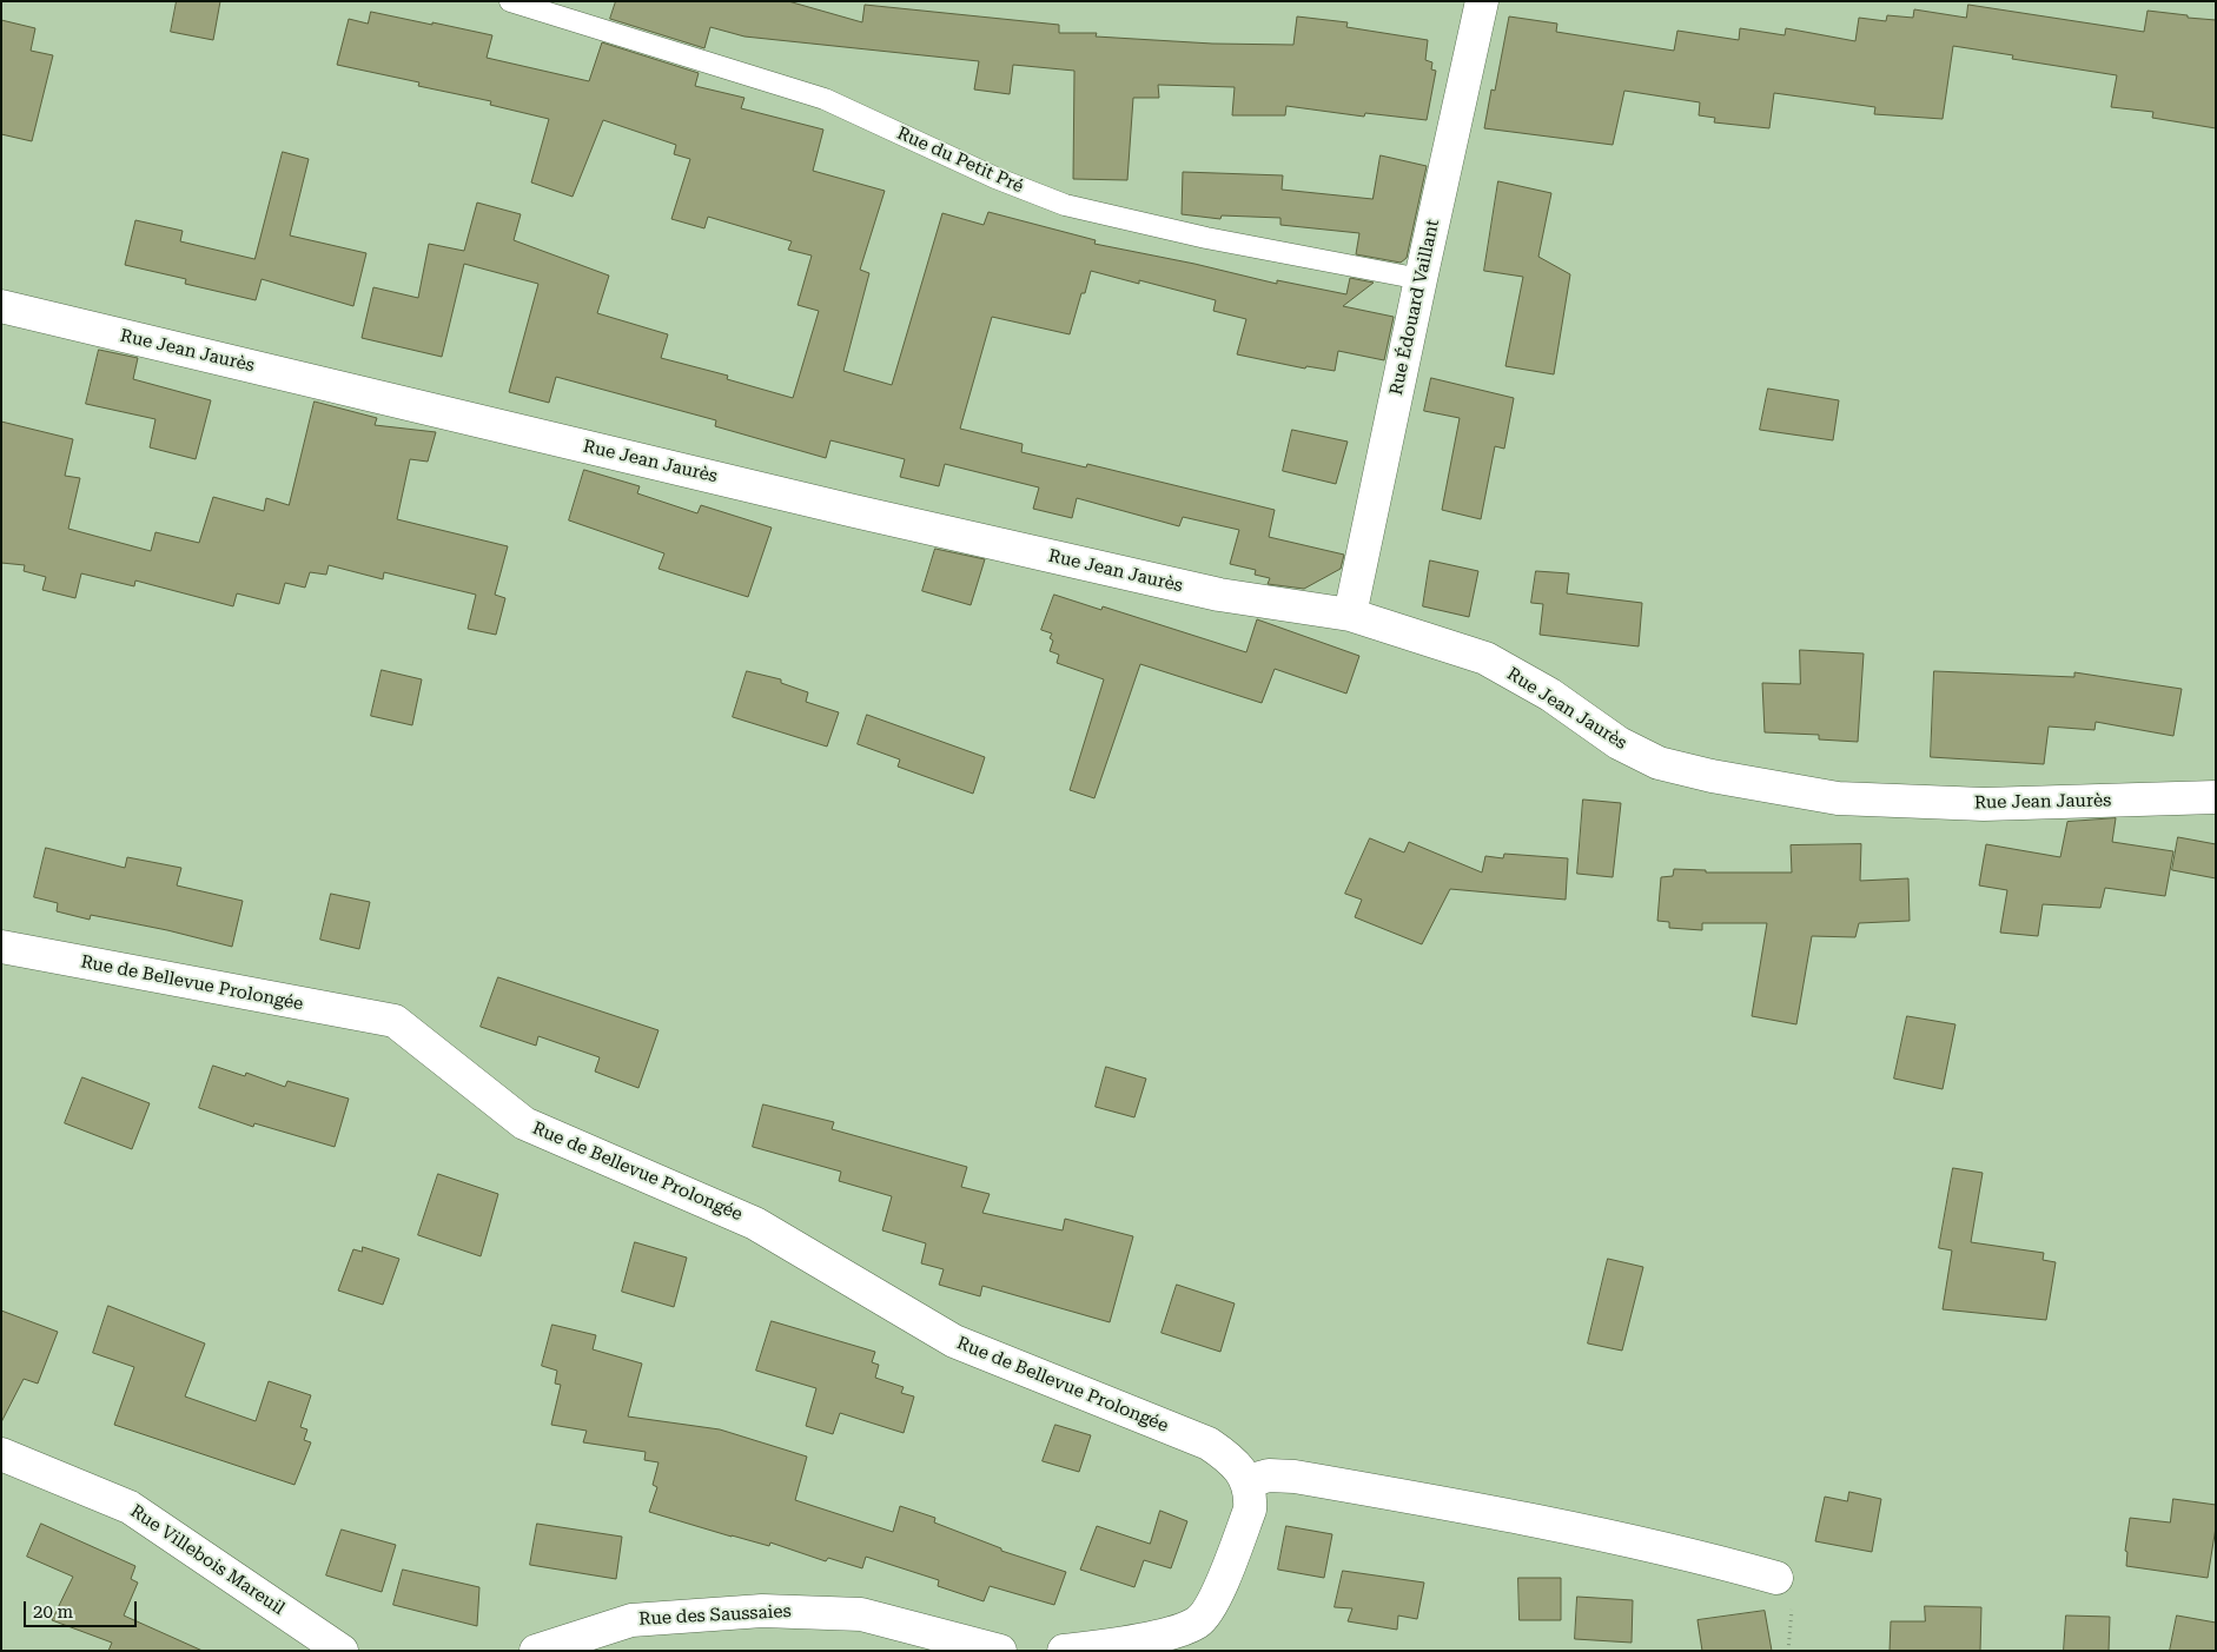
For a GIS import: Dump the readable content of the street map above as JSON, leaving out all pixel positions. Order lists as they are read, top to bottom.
{
  "streets": {
    "street": [
      "Rue Édouard Vaillant",
      "Rue Jean Jaurès",
      "Rue de Bellevue Prolongée",
      "Rue Villebois Mareuil",
      "Rue des Saussaies"
    ],
    "lane": ["Rue du Petit Pré"]
  },
  "crossings": [
    ["Rue du Petit Pré", "Rue Édouard Vaillant"],
    ["Rue Édouard Vaillant", "Rue Jean Jaurès"]
  ],
  "scale_bar": "20 m"
}
